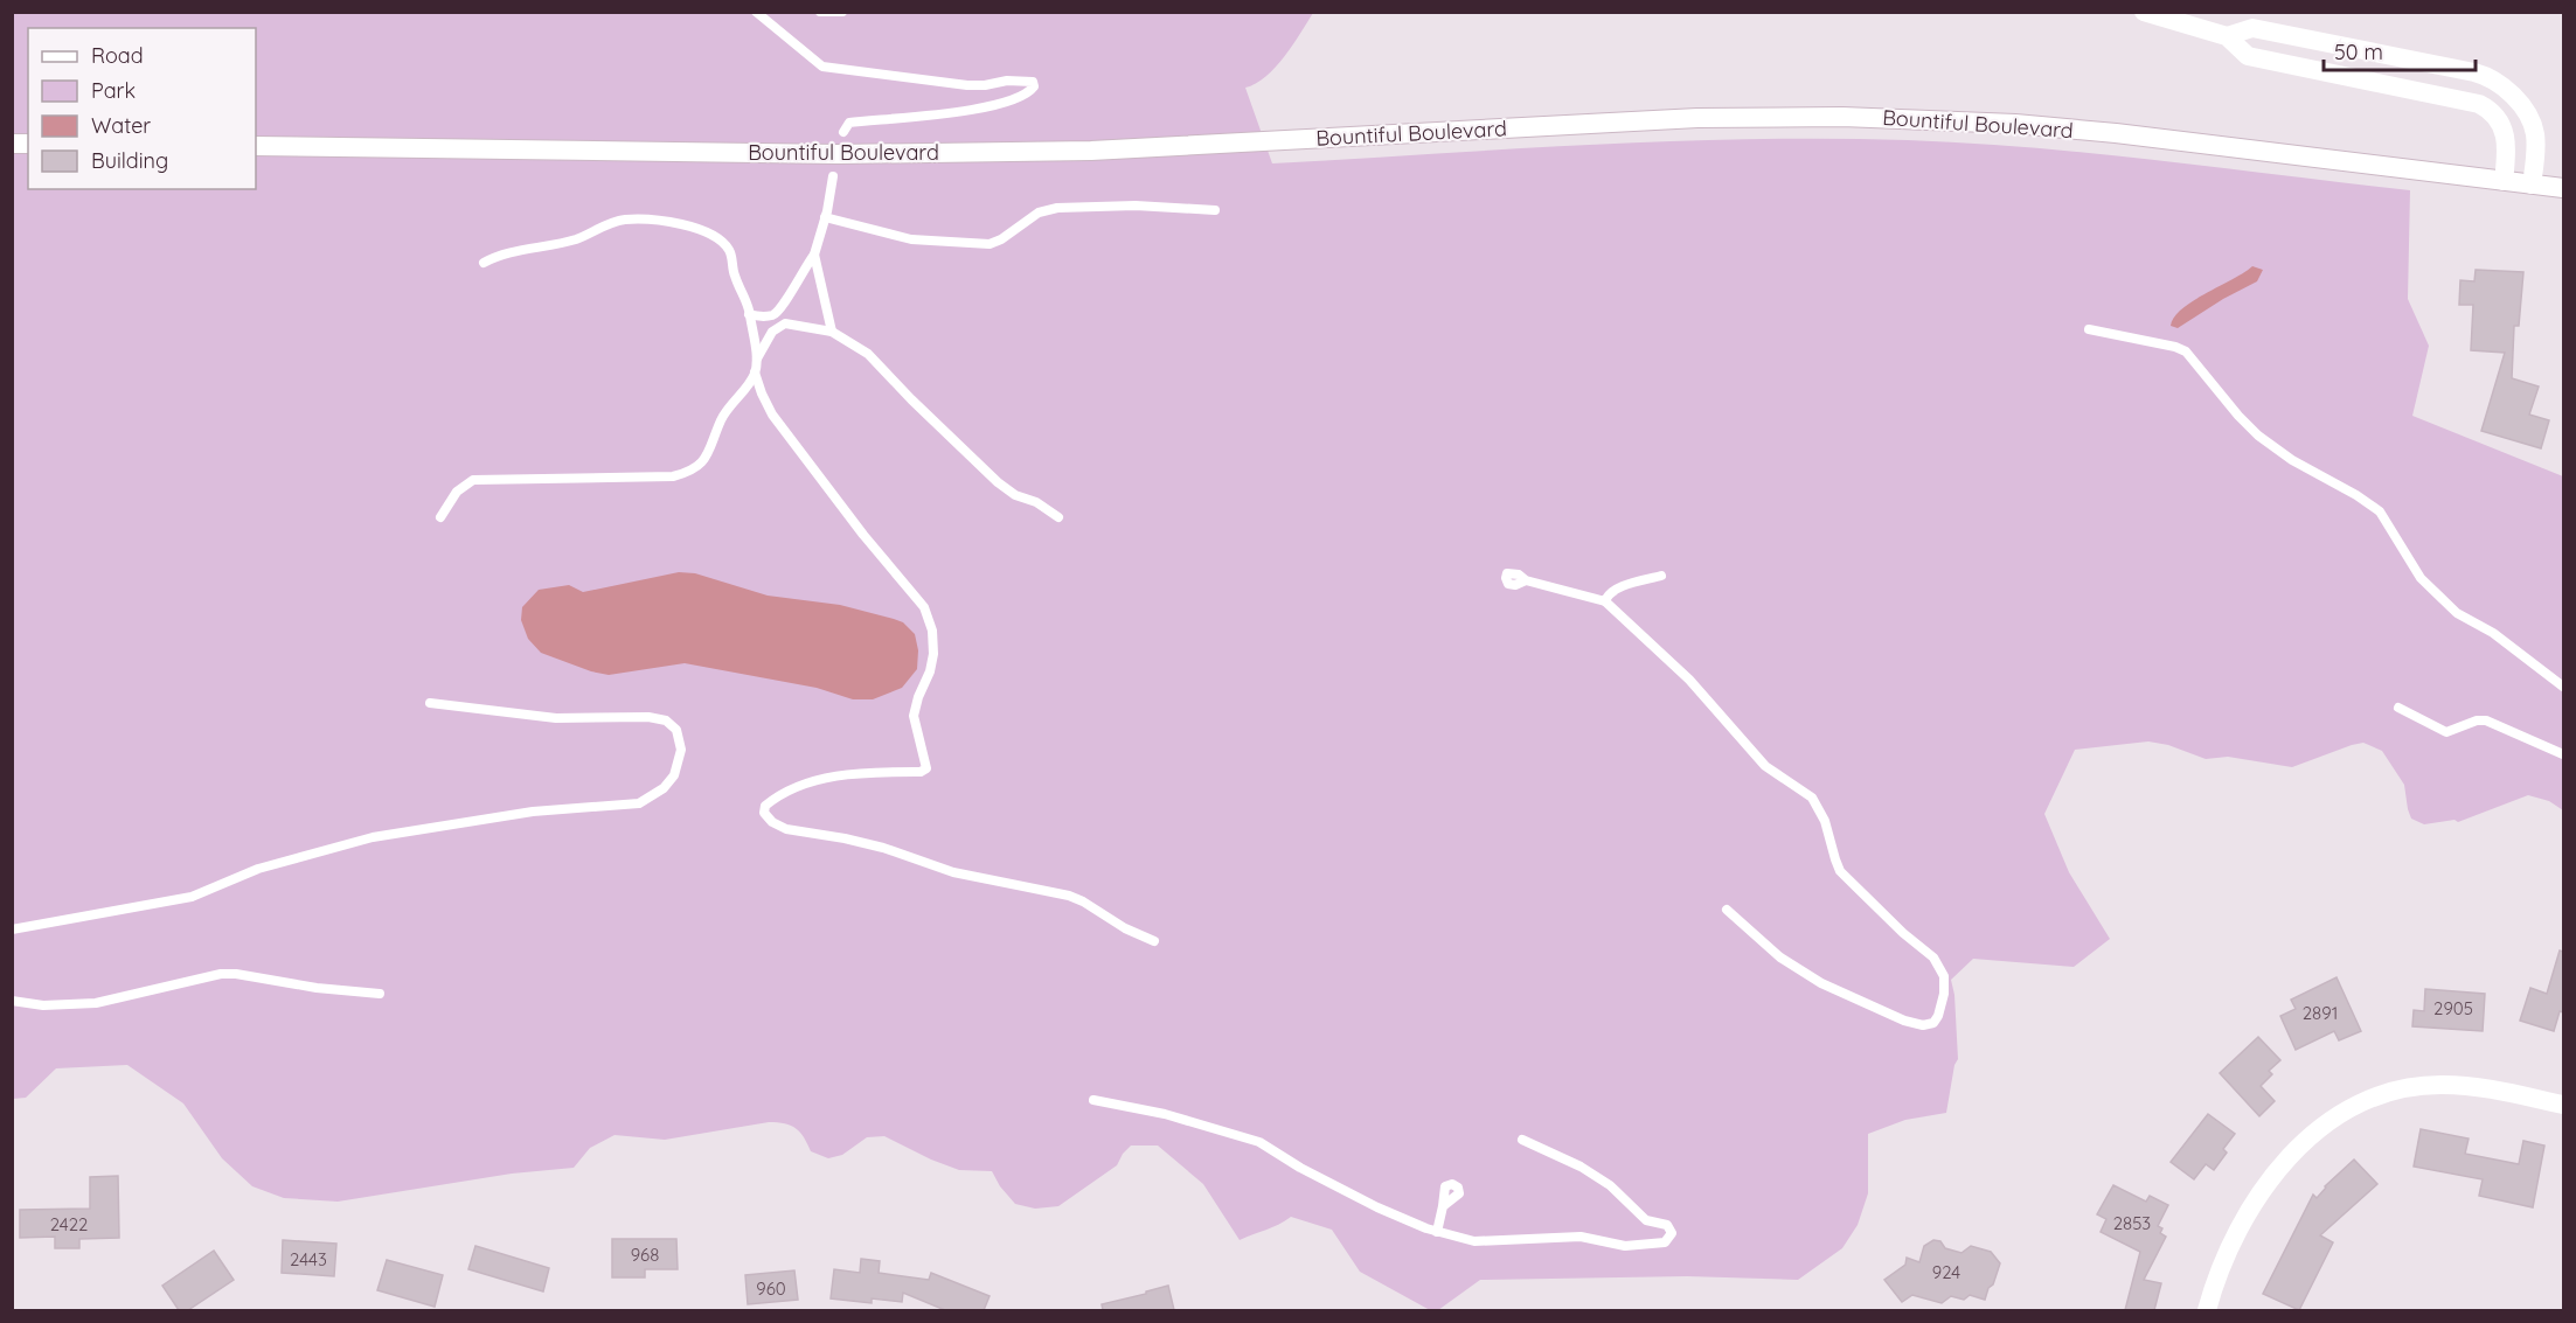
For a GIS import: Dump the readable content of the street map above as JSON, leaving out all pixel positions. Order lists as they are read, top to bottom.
{
  "streets": {
    "main road": ["Bountiful Boulevard"]
  },
  "house_numbers": [
    "2905",
    "2891",
    "2853",
    "2422",
    "968",
    "2443",
    "924",
    "960"
  ],
  "legend": [
    "Road",
    "Park",
    "Water",
    "Building"
  ],
  "scale_bar": "50 m"
}
